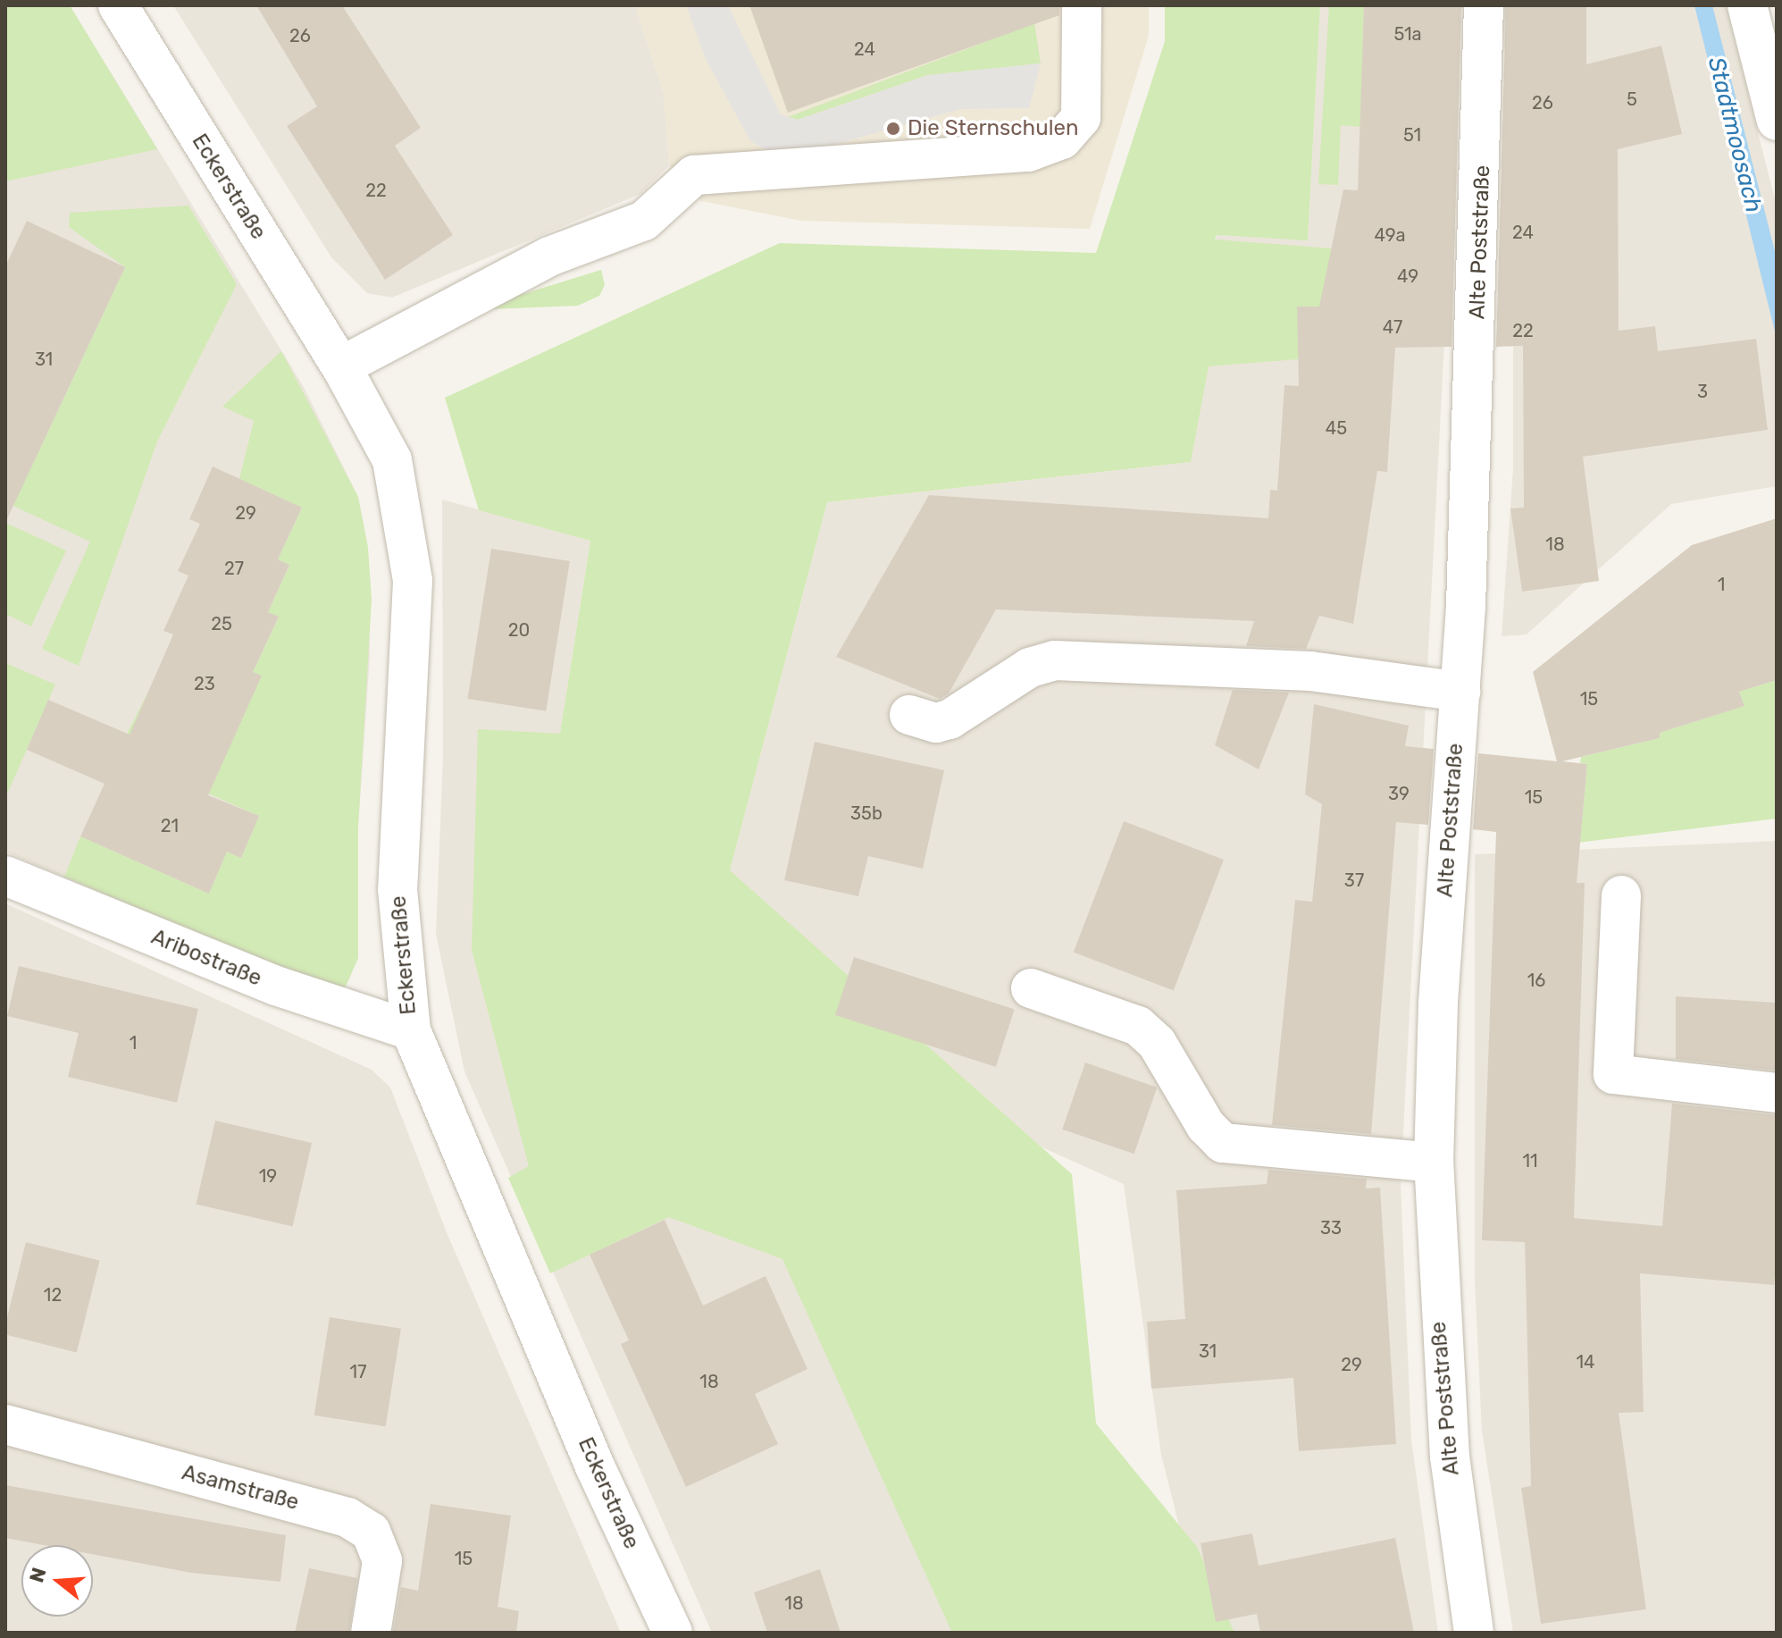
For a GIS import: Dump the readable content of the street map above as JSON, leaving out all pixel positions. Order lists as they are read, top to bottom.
{
  "streets": {
    "street": [
      "Eckerstraße",
      "Alte Poststraße",
      "Aribostraße",
      "Asamstraße"
    ]
  },
  "crossings": [
    ["Eckerstraße", "Aribostraße"]
  ],
  "water": ["Stadtmoosach"],
  "places": ["Die Sternschulen"],
  "house_numbers": [
    "51a",
    "26",
    "24",
    "5",
    "26",
    "51",
    "22",
    "24",
    "49a",
    "49",
    "47",
    "22",
    "31",
    "3",
    "45",
    "29",
    "18",
    "27",
    "1",
    "25",
    "20",
    "23",
    "15",
    "39",
    "15",
    "35b",
    "21",
    "37",
    "16",
    "1",
    "11",
    "19",
    "33",
    "12",
    "31",
    "14",
    "29",
    "17",
    "18",
    "15",
    "18"
  ],
  "north": "left"
}
